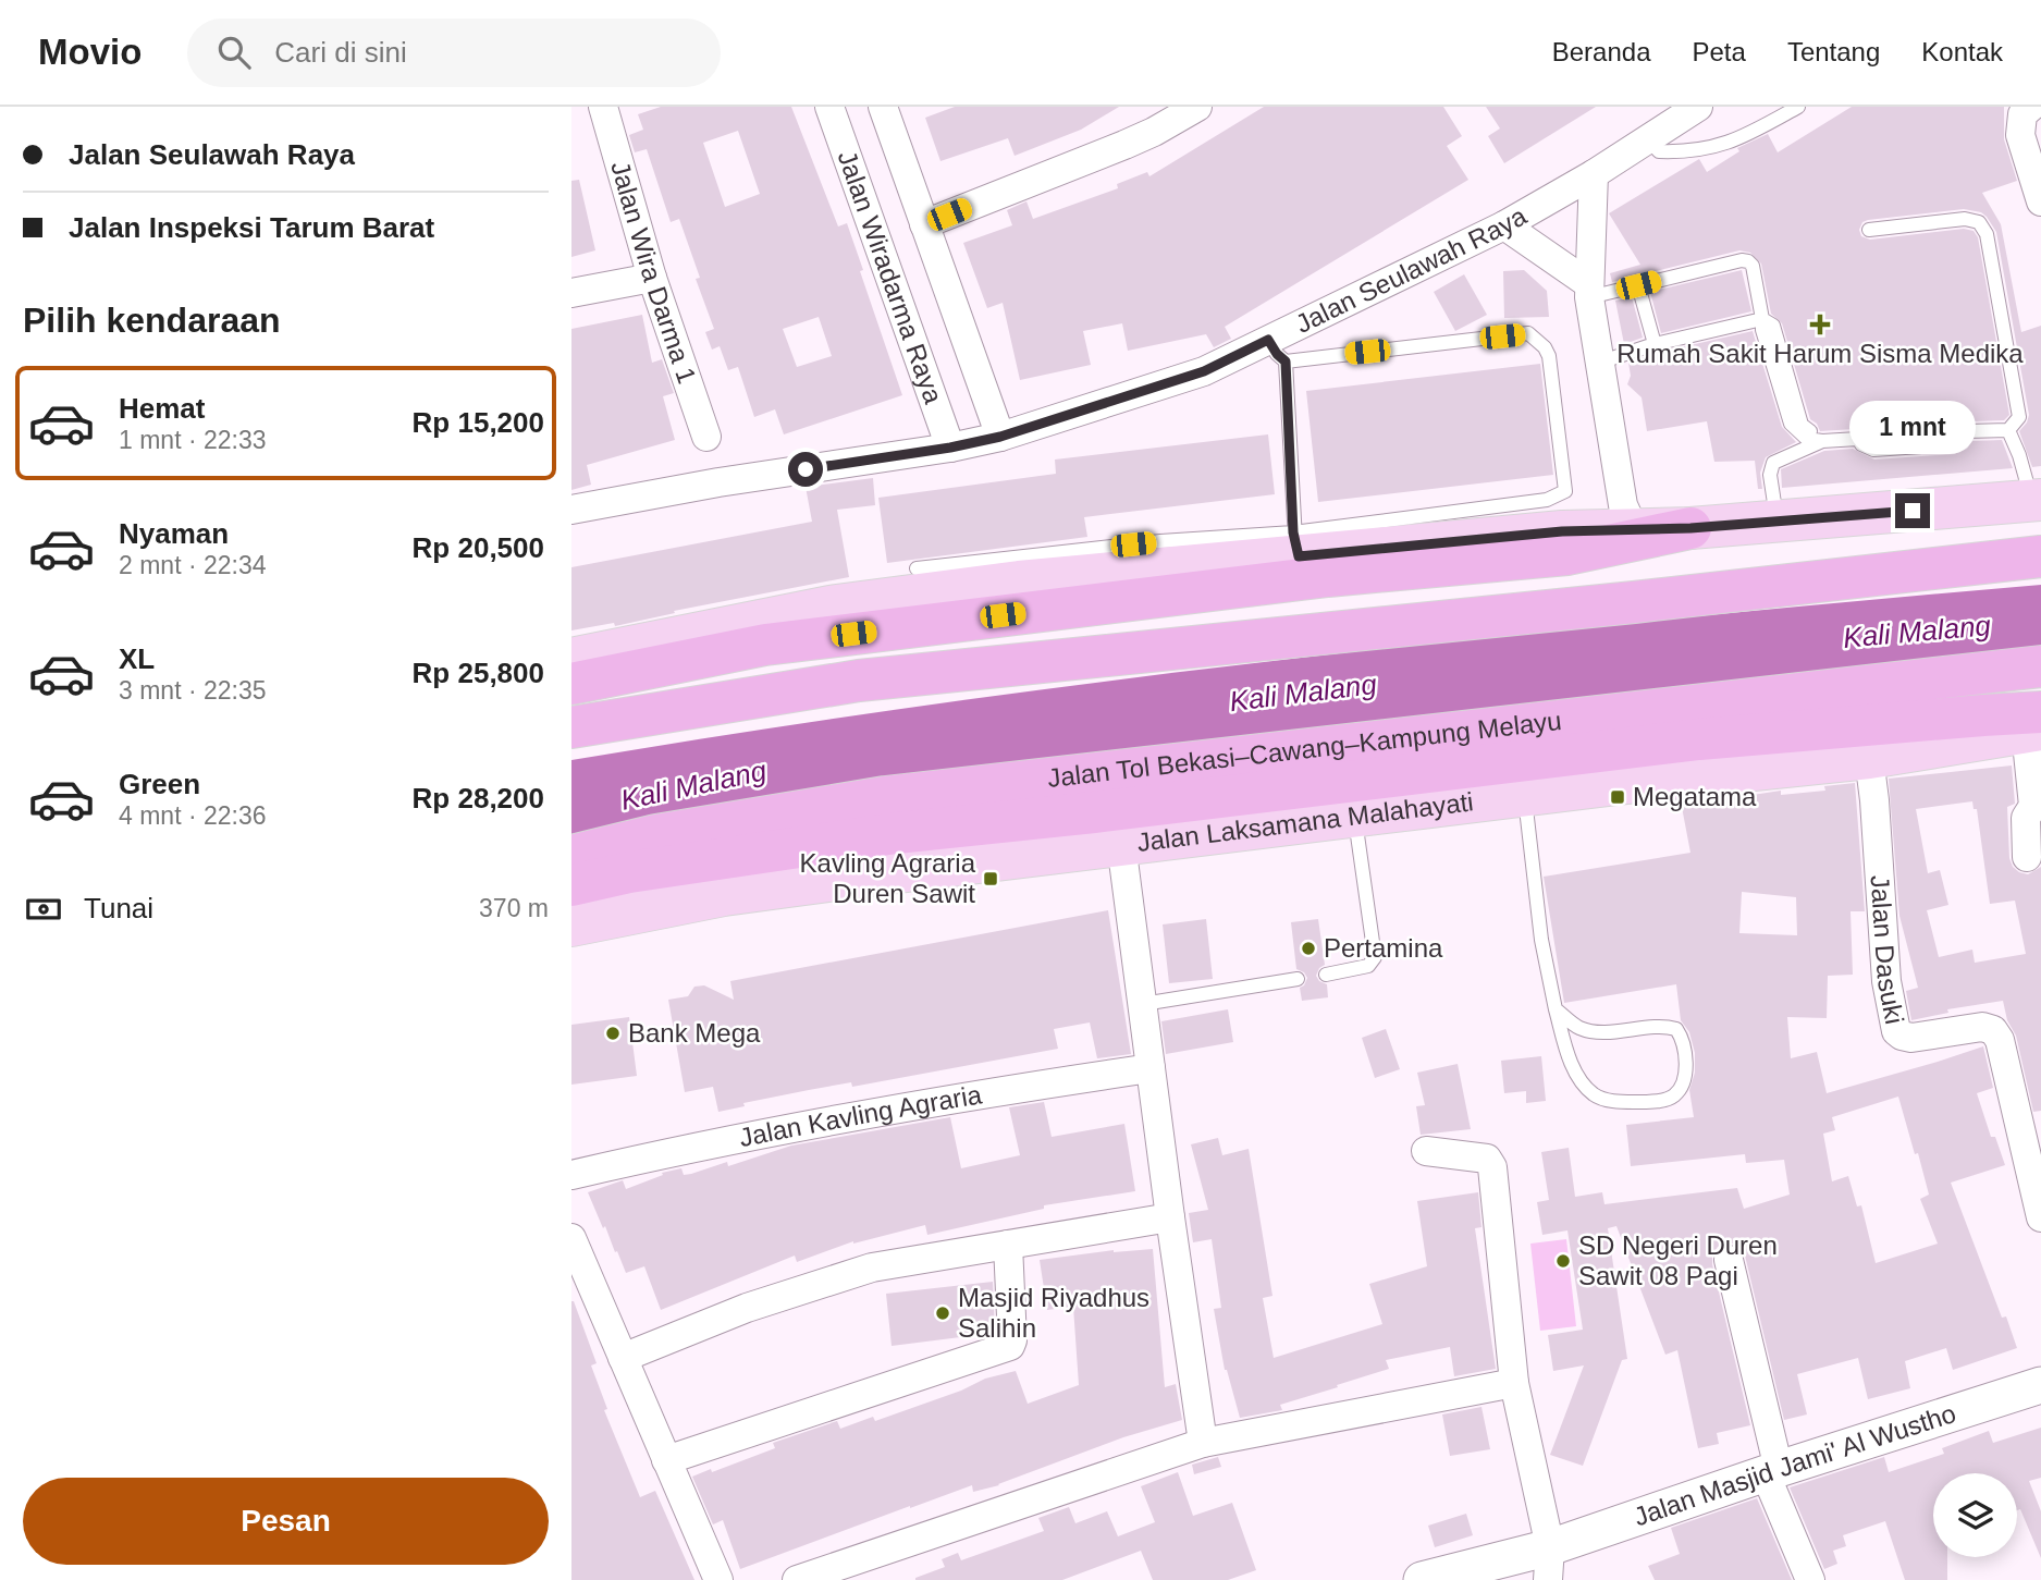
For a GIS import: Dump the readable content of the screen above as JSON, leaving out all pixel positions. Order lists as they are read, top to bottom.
{
  "streets": {
    "highway": ["Jalan Tol Bekasi–Cawang–Kampung Melayu"],
    "main road": ["Jalan Laksamana Malahayati"],
    "street": [
      "Jalan Seulawah Raya",
      "Jalan Wira Darma 1",
      "Jalan Wiradarma Raya",
      "Jalan Dasuki",
      "Jalan Kavling Agraria",
      "Jalan Masjid Jami' Al Wustho"
    ]
  },
  "crossings": [
    ["Jalan Seulawah Raya", "Jalan Wiradarma Raya"],
    ["Jalan Laksamana Malahayati", "Jalan Dasuki"]
  ],
  "water": ["Kali Malang"],
  "places": {
    "health": ["Rumah Sakit Harum Sisma Medika"],
    "transit": ["Megatama", "Kavling Agraria Duren Sawit"],
    "other": [
      "Pertamina",
      "Bank Mega",
      "SD Negeri Duren Sawit 08 Pagi",
      "Masjid Riyadhus Salihin"
    ]
  },
  "page": {
    "header": "Movio",
    "search": "Cari di sini",
    "nav": [
      "Beranda",
      "Peta",
      "Tentang",
      "Kontak"
    ],
    "banner": ["Jalan Seulawah Raya", "Jalan Inspeksi Tarum Barat"],
    "heading": "Pilih kendaraan",
    "list": [
      {
        "name": "Hemat",
        "note": "1 mnt · 22:33",
        "value": "Rp 15,200"
      },
      {
        "name": "Nyaman",
        "note": "2 mnt · 22:34",
        "value": "Rp 20,500"
      },
      {
        "name": "XL",
        "note": "3 mnt · 22:35",
        "value": "Rp 25,800"
      },
      {
        "name": "Green",
        "note": "4 mnt · 22:36",
        "value": "Rp 28,200"
      }
    ],
    "bubble": "1 mnt",
    "pay": ["Tunai", "370 m"],
    "buttons": "Pesan"
  }
}
